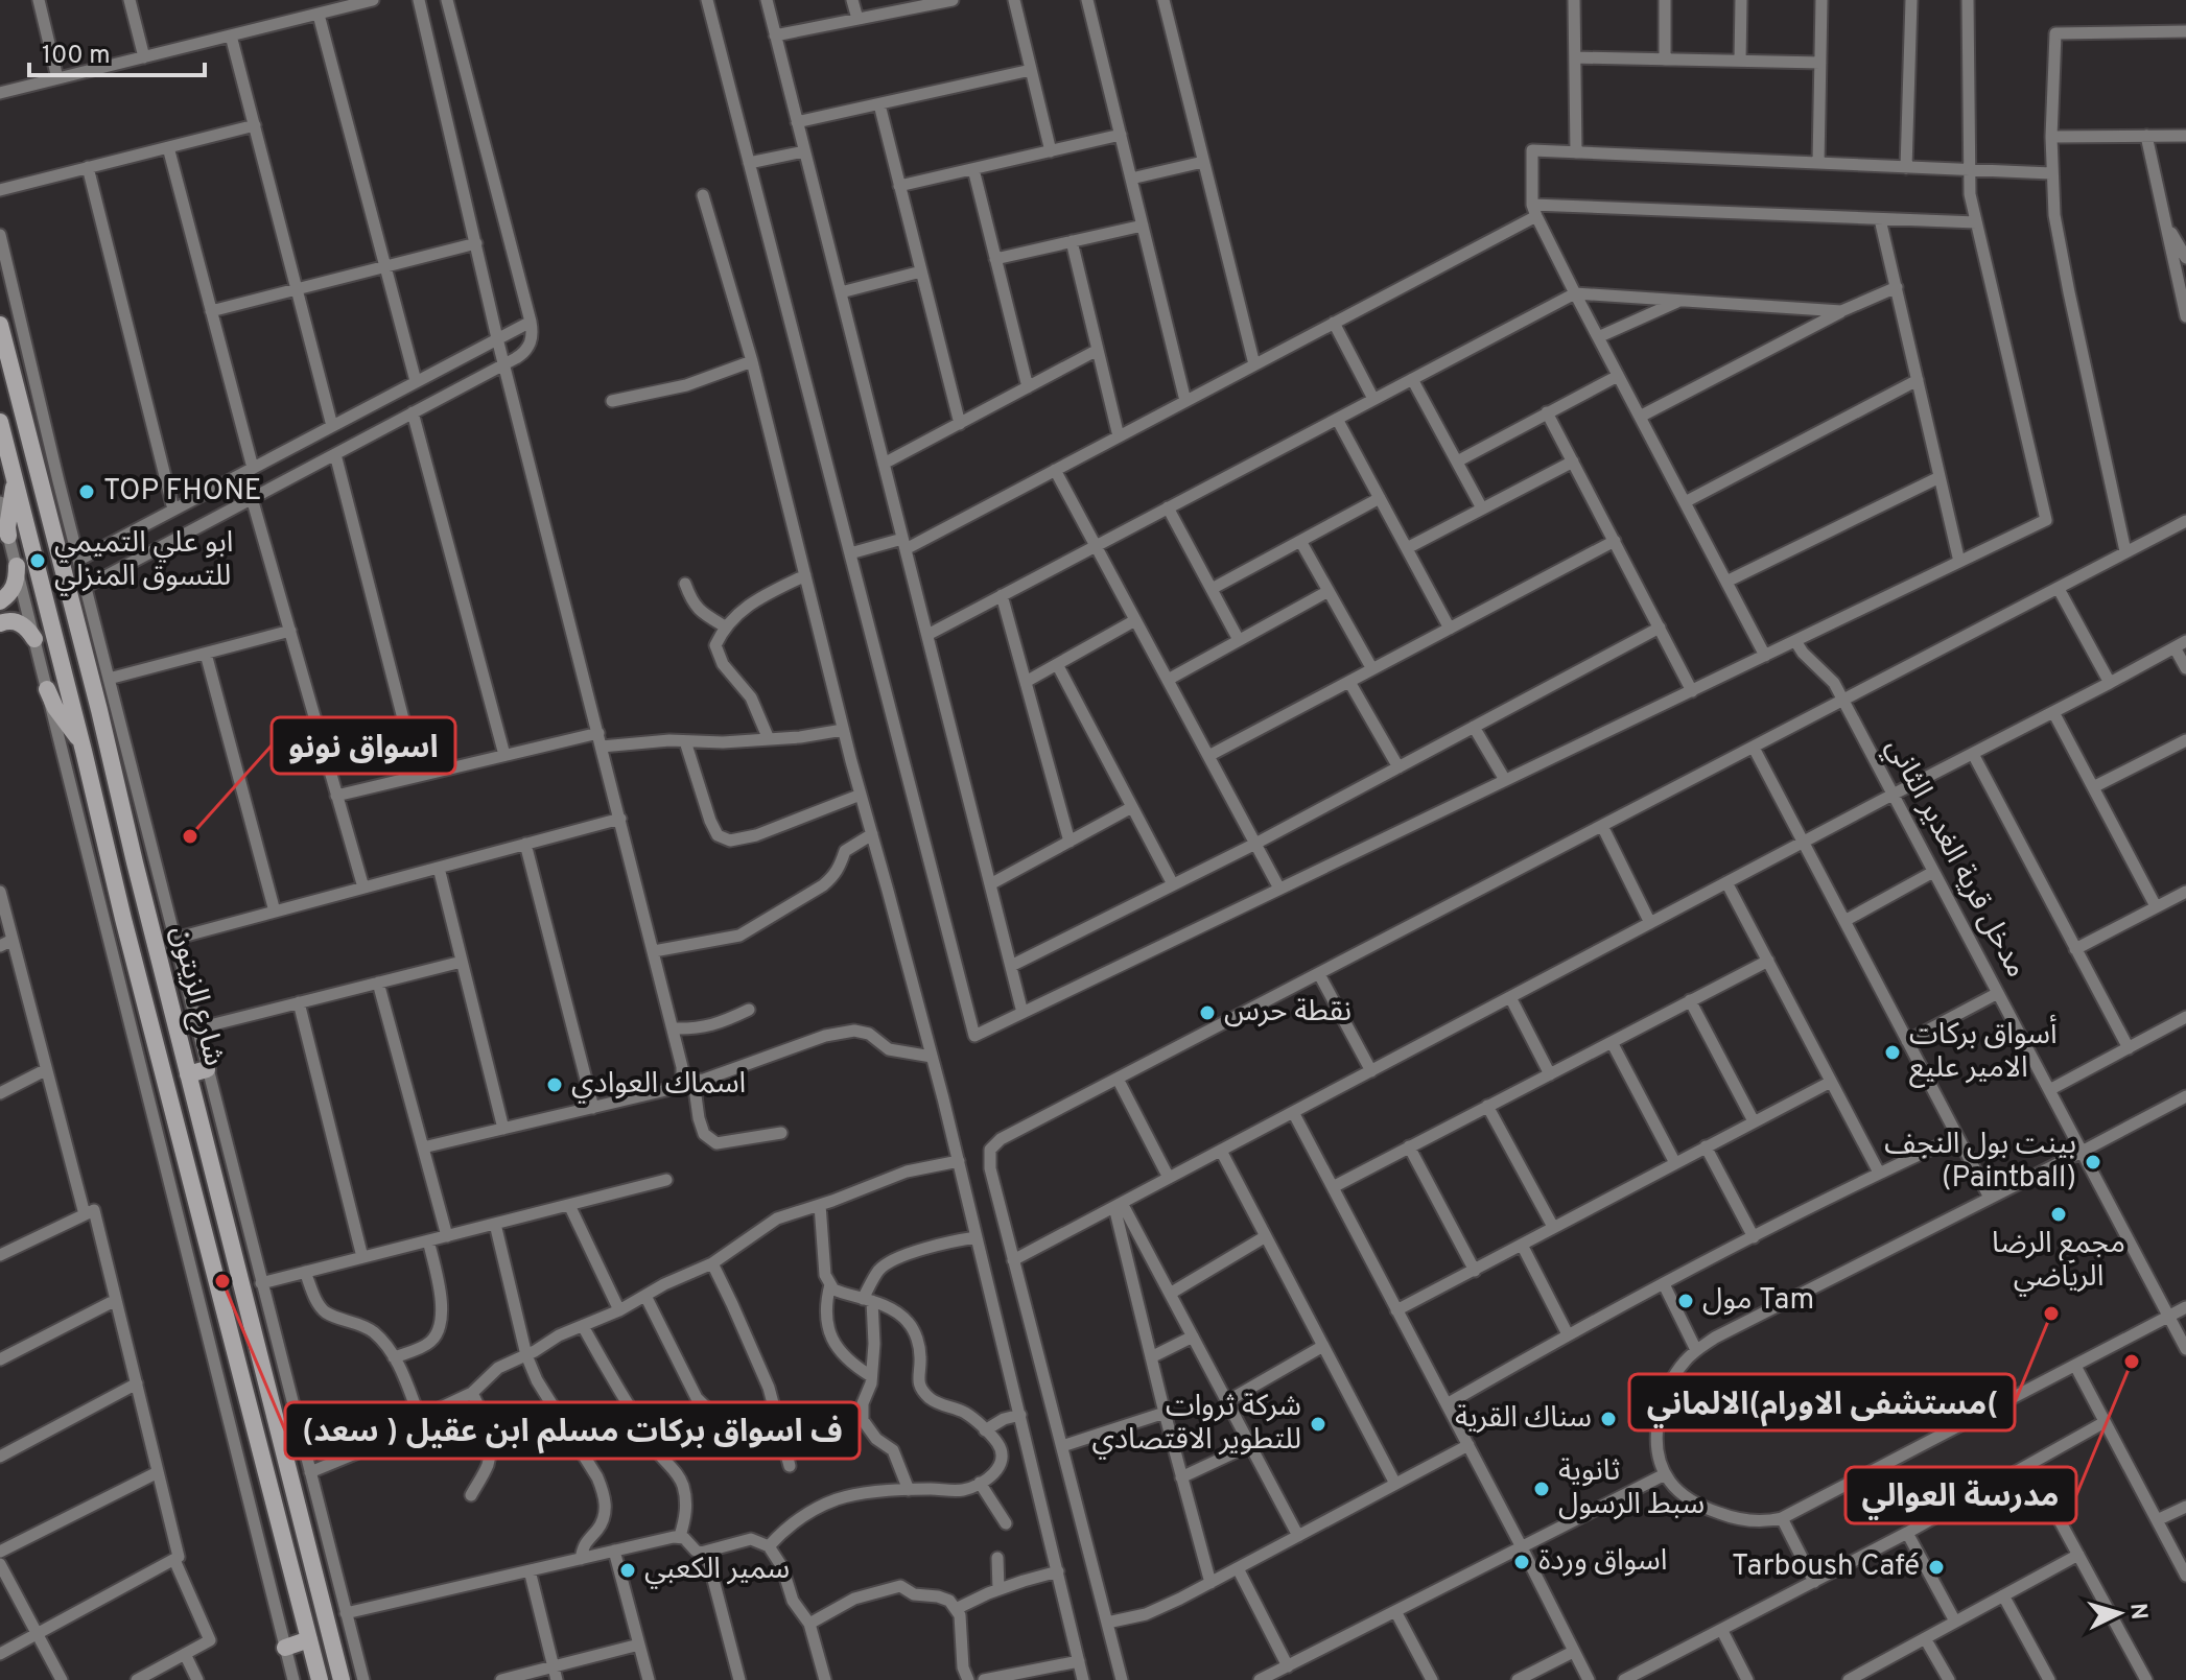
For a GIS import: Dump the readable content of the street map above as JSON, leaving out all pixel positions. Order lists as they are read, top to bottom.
{
  "streets": {
    "main road": ["شارع الزيتون"],
    "street": ["مدخل قرية الغدير الثاني"]
  },
  "places": [
    "TOP FHONE",
    "ابو علي التميمي للتسوق المنزلي",
    "اسواق نونو",
    "نقطة حرس",
    "أسواق بركات الامير عليع",
    "اسماك العوادي",
    "بينت بول النجف (Paintball)",
    "مجمع الرضا الرياضي",
    "ف اسواق بركات مسلم ابن عقيل ( سعد)",
    "مول Tam",
    "مستشفى الاورام)الالماني(",
    "مدرسة العوالي",
    "سناك القرية",
    "شركة ثروات للتطوير الاقتصادي",
    "ثانوية سبط الرسول",
    "اسواق وردة",
    "Tarboush Café",
    "سمير الكعبي"
  ],
  "scale_bar": "100 m",
  "north": "right"
}
